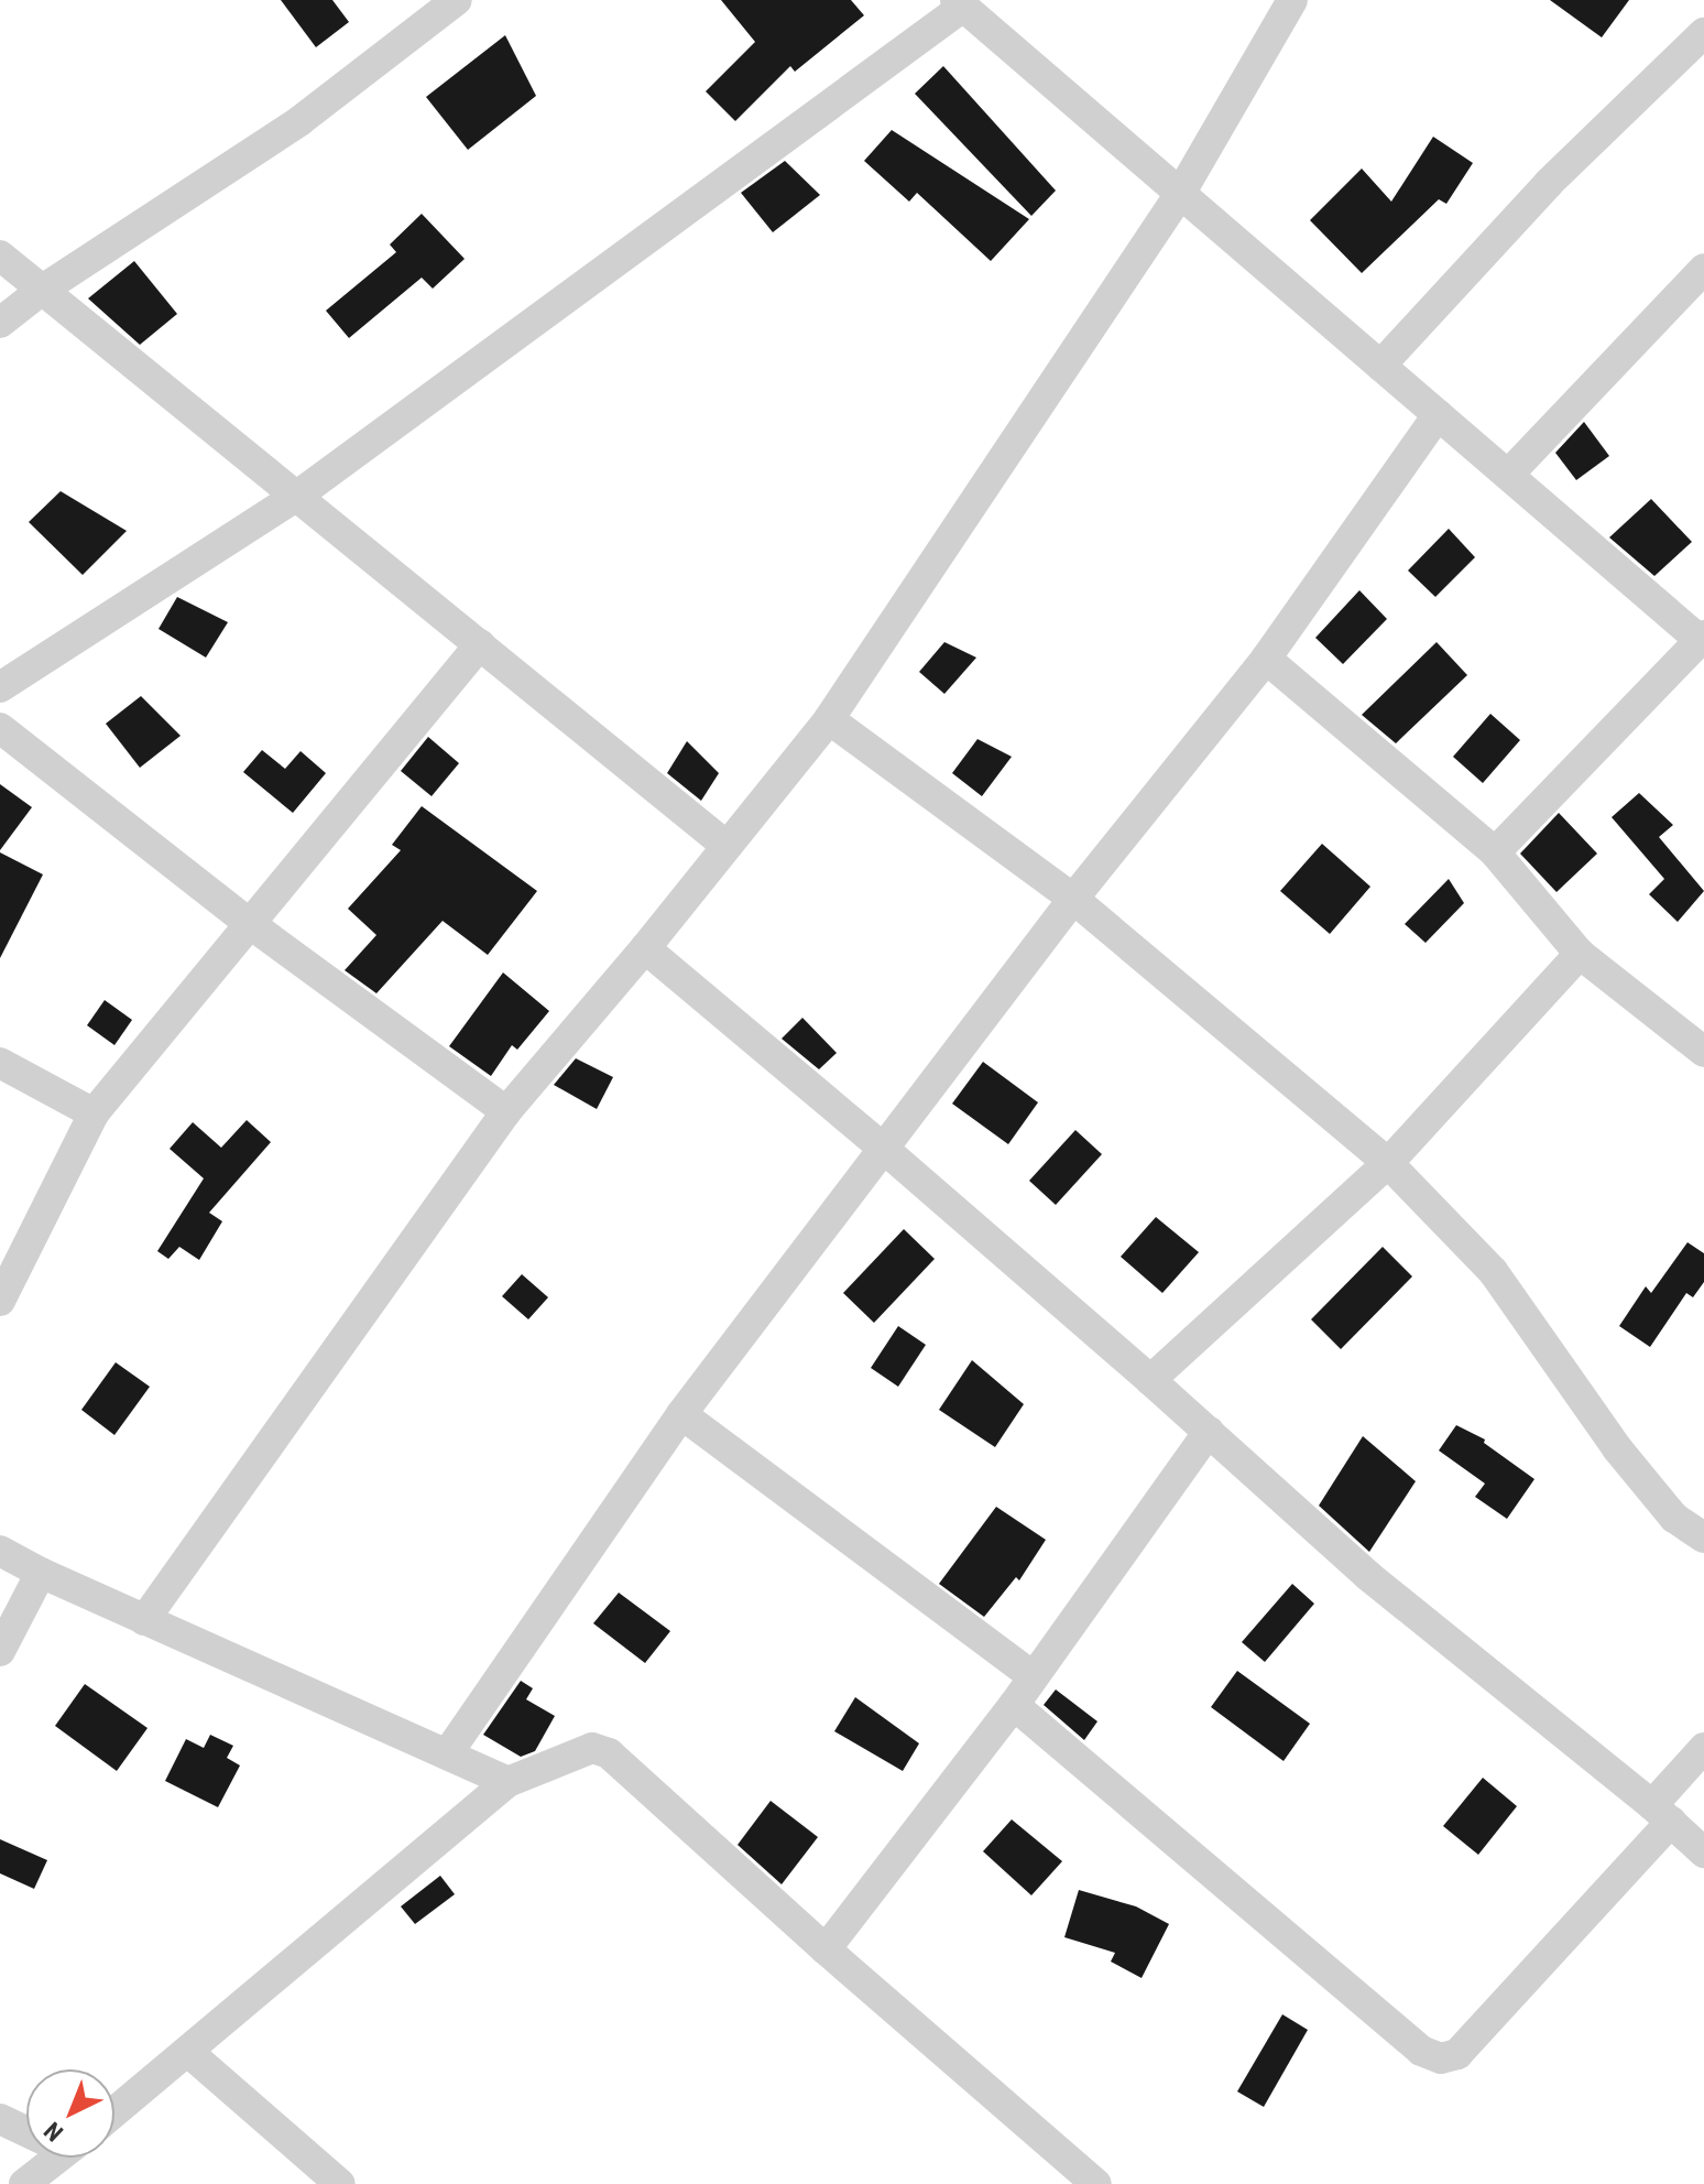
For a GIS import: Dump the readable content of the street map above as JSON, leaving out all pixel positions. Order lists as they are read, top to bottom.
{
  "north": "bottom left"
}
